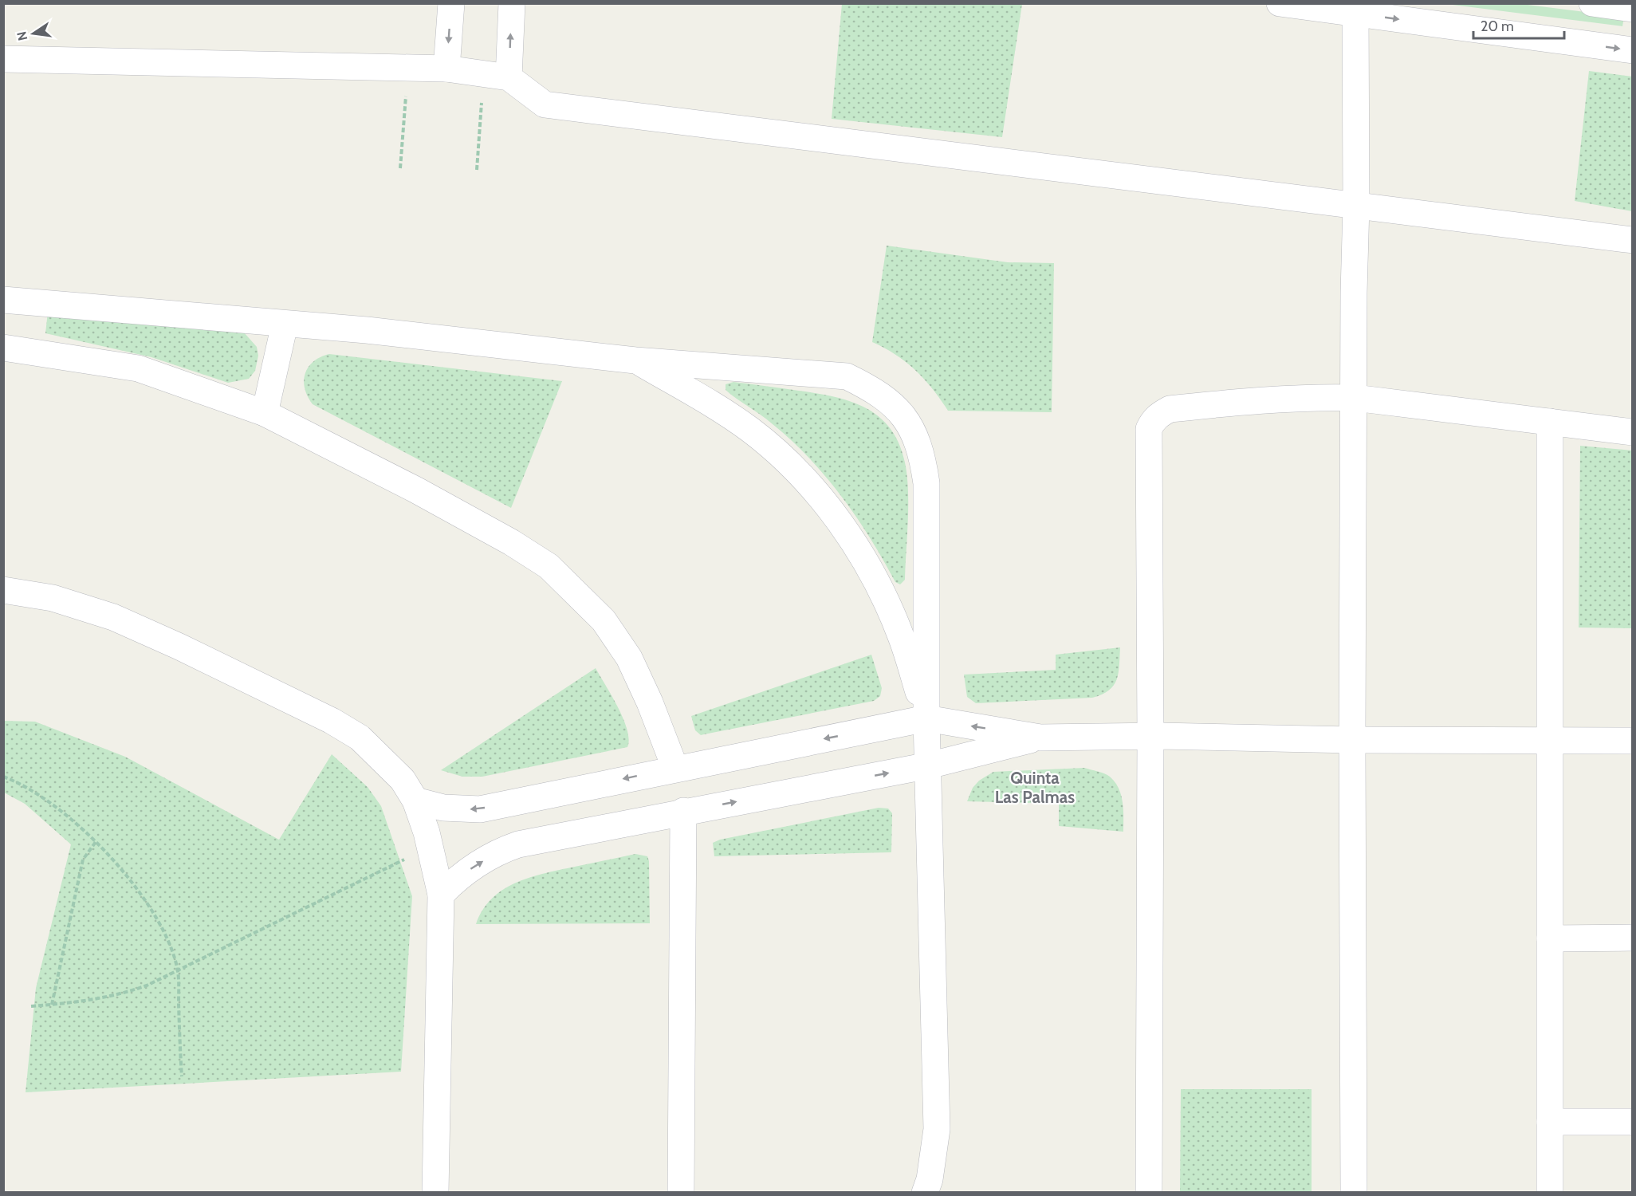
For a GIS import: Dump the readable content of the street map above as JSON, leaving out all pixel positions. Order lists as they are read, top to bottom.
{
  "districts": ["Quinta Las Palmas"],
  "scale_bar": "20 m",
  "north": "left"
}
